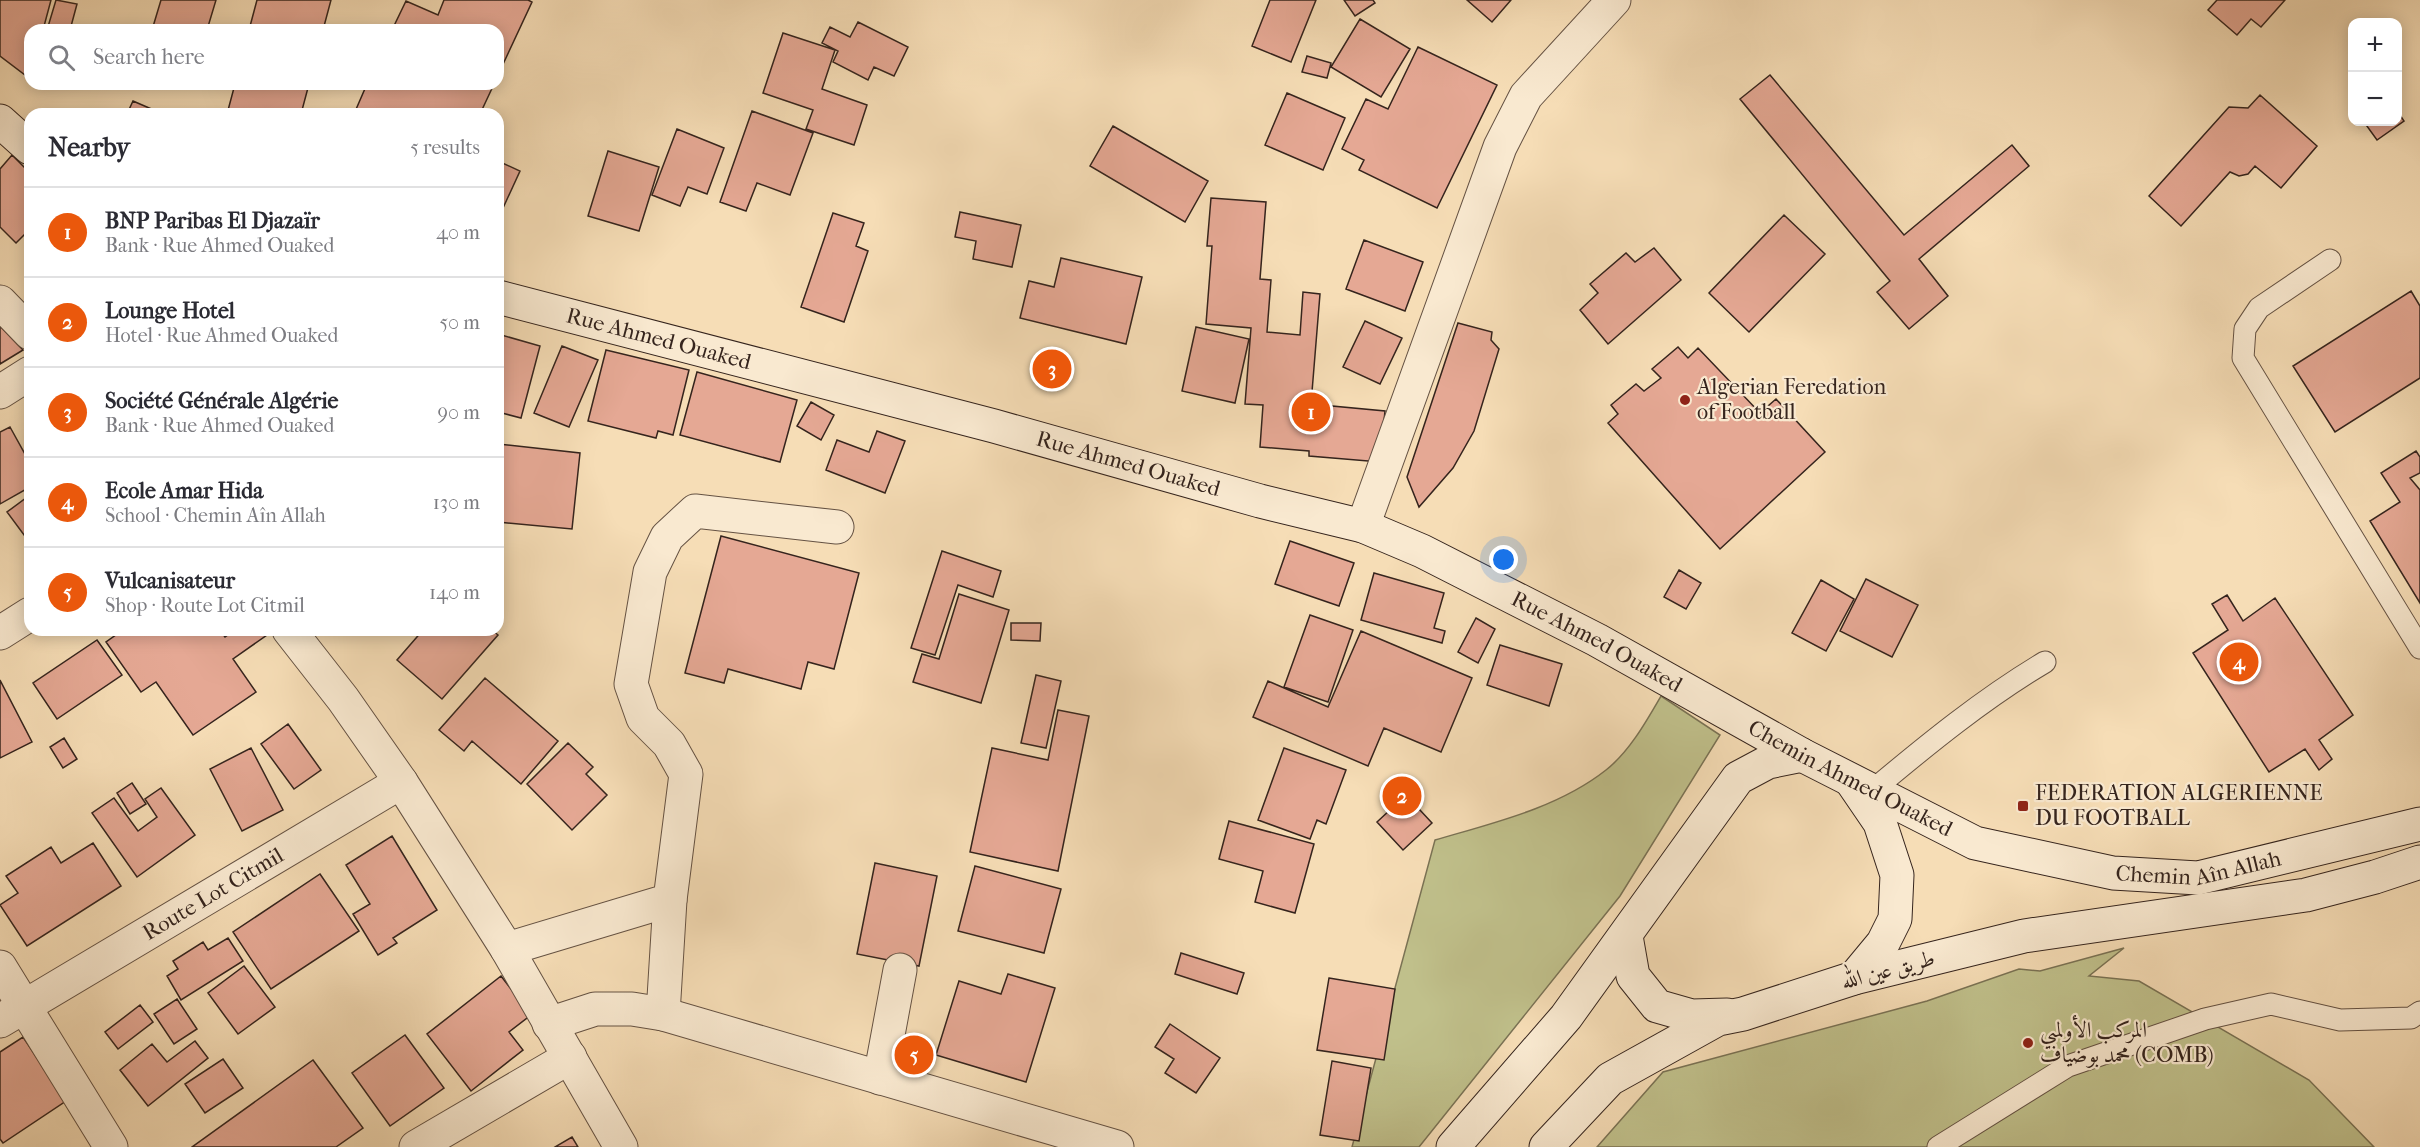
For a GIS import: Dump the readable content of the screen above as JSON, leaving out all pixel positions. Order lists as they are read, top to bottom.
{
  "streets": {
    "main road": [
      "Rue Ahmed Ouaked",
      "Chemin Ahmed Ouaked",
      "Chemin Aîn Allah",
      "Route Lot Citmil",
      "طريق عين الله"
    ]
  },
  "crossings": [
    ["Rue Ahmed Ouaked", "Chemin Ahmed Ouaked"],
    ["Chemin Ahmed Ouaked", "Chemin Aîn Allah"],
    ["Chemin Aîn Allah", "طريق عين الله"]
  ],
  "places": {
    "other": ["Algerian Feredation of Football", "المركب الأولمبي محمد بوضياف (COMB)"],
    "transit": ["FEDERATION ALGERIENNE DU FOOTBALL"]
  },
  "page": {
    "map_buttons": ["+", "−"],
    "search": "Search here",
    "heading": ["Nearby", "5 results"],
    "list": [
      {
        "mark": "1",
        "name": "BNP Paribas El Djazaïr",
        "note": "Bank · Rue Ahmed Ouaked",
        "value": "40 m"
      },
      {
        "mark": "2",
        "name": "Lounge Hotel",
        "note": "Hotel · Rue Ahmed Ouaked",
        "value": "50 m"
      },
      {
        "mark": "3",
        "name": "Société Générale Algérie",
        "note": "Bank · Rue Ahmed Ouaked",
        "value": "90 m"
      },
      {
        "mark": "4",
        "name": "Ecole Amar Hida",
        "note": "School · Chemin Aîn Allah",
        "value": "130 m"
      },
      {
        "mark": "5",
        "name": "Vulcanisateur",
        "note": "Shop · Route Lot Citmil",
        "value": "140 m"
      }
    ],
    "pins": [
      "3",
      "1",
      "4",
      "2",
      "5"
    ]
  }
}
